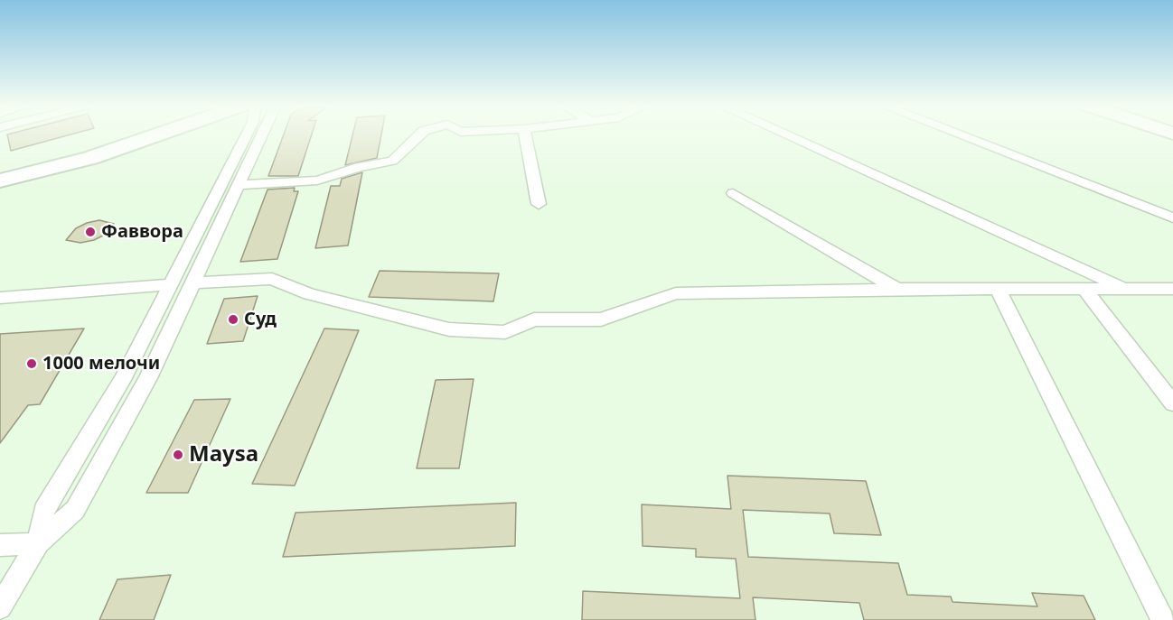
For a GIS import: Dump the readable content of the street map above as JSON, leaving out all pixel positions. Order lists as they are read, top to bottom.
{
  "places": [
    "Фаввора",
    "Суд",
    "1000 мелочи",
    "Maysa"
  ]
}
